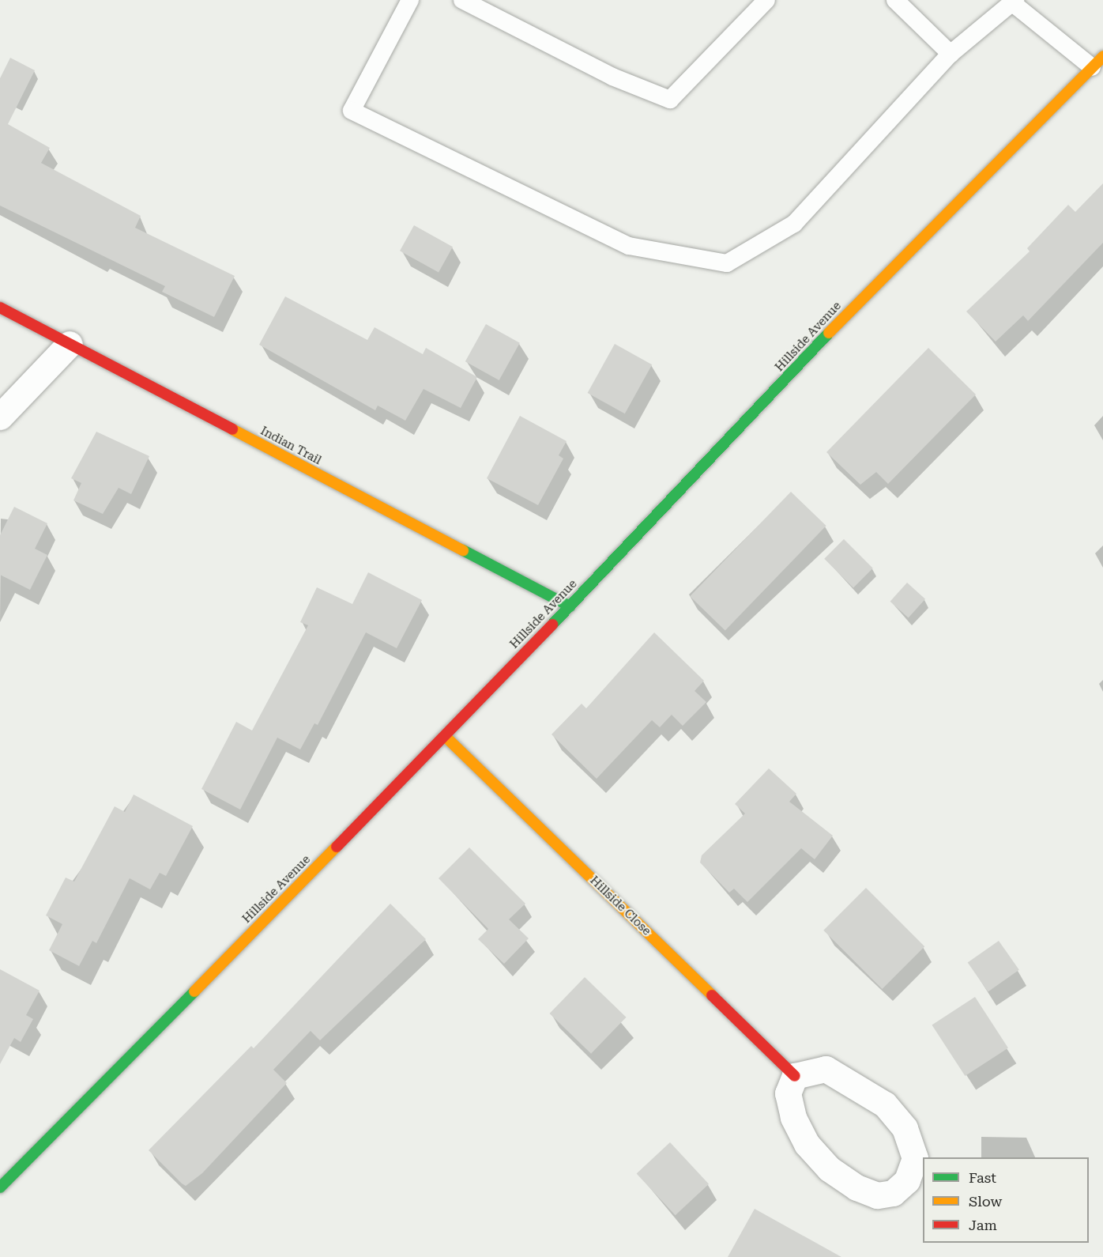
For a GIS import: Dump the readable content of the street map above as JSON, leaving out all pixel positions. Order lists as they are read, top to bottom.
{
  "streets": {
    "main road": ["Hillside Avenue", "Indian Trail", "Hillside Close"]
  },
  "crossings": [
    ["Hillside Avenue", "Indian Trail"],
    ["Hillside Avenue", "Hillside Close"]
  ],
  "legend": ["Fast", "Slow", "Jam"]
}
